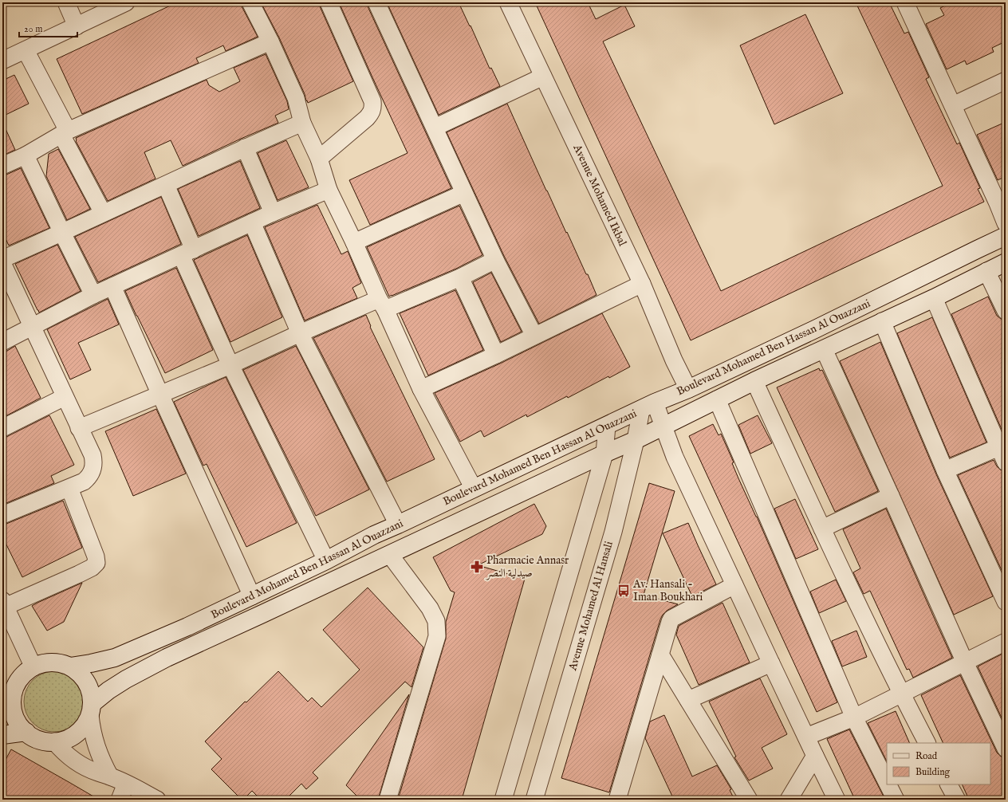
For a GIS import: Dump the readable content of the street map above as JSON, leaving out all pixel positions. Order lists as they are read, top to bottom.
{
  "streets": {
    "street": ["Avenue Mohamed Ikbal", "Boulevard Mohamed Ben Hassan Al Ouazzani", "Avenue Mohamed Al Hansali"]
  },
  "crossings": [
    ["Avenue Mohamed Ikbal", "Boulevard Mohamed Ben Hassan Al Ouazzani"],
    ["Boulevard Mohamed Ben Hassan Al Ouazzani", "Avenue Mohamed Al Hansali"]
  ],
  "places": {
    "pharmacy": ["Pharmacie Annasr صيدلية النصر"],
    "bus stop": ["Av. Hansali - Iman Boukhari"]
  },
  "legend": ["Road", "Building"],
  "scale_bar": "20 m"
}
